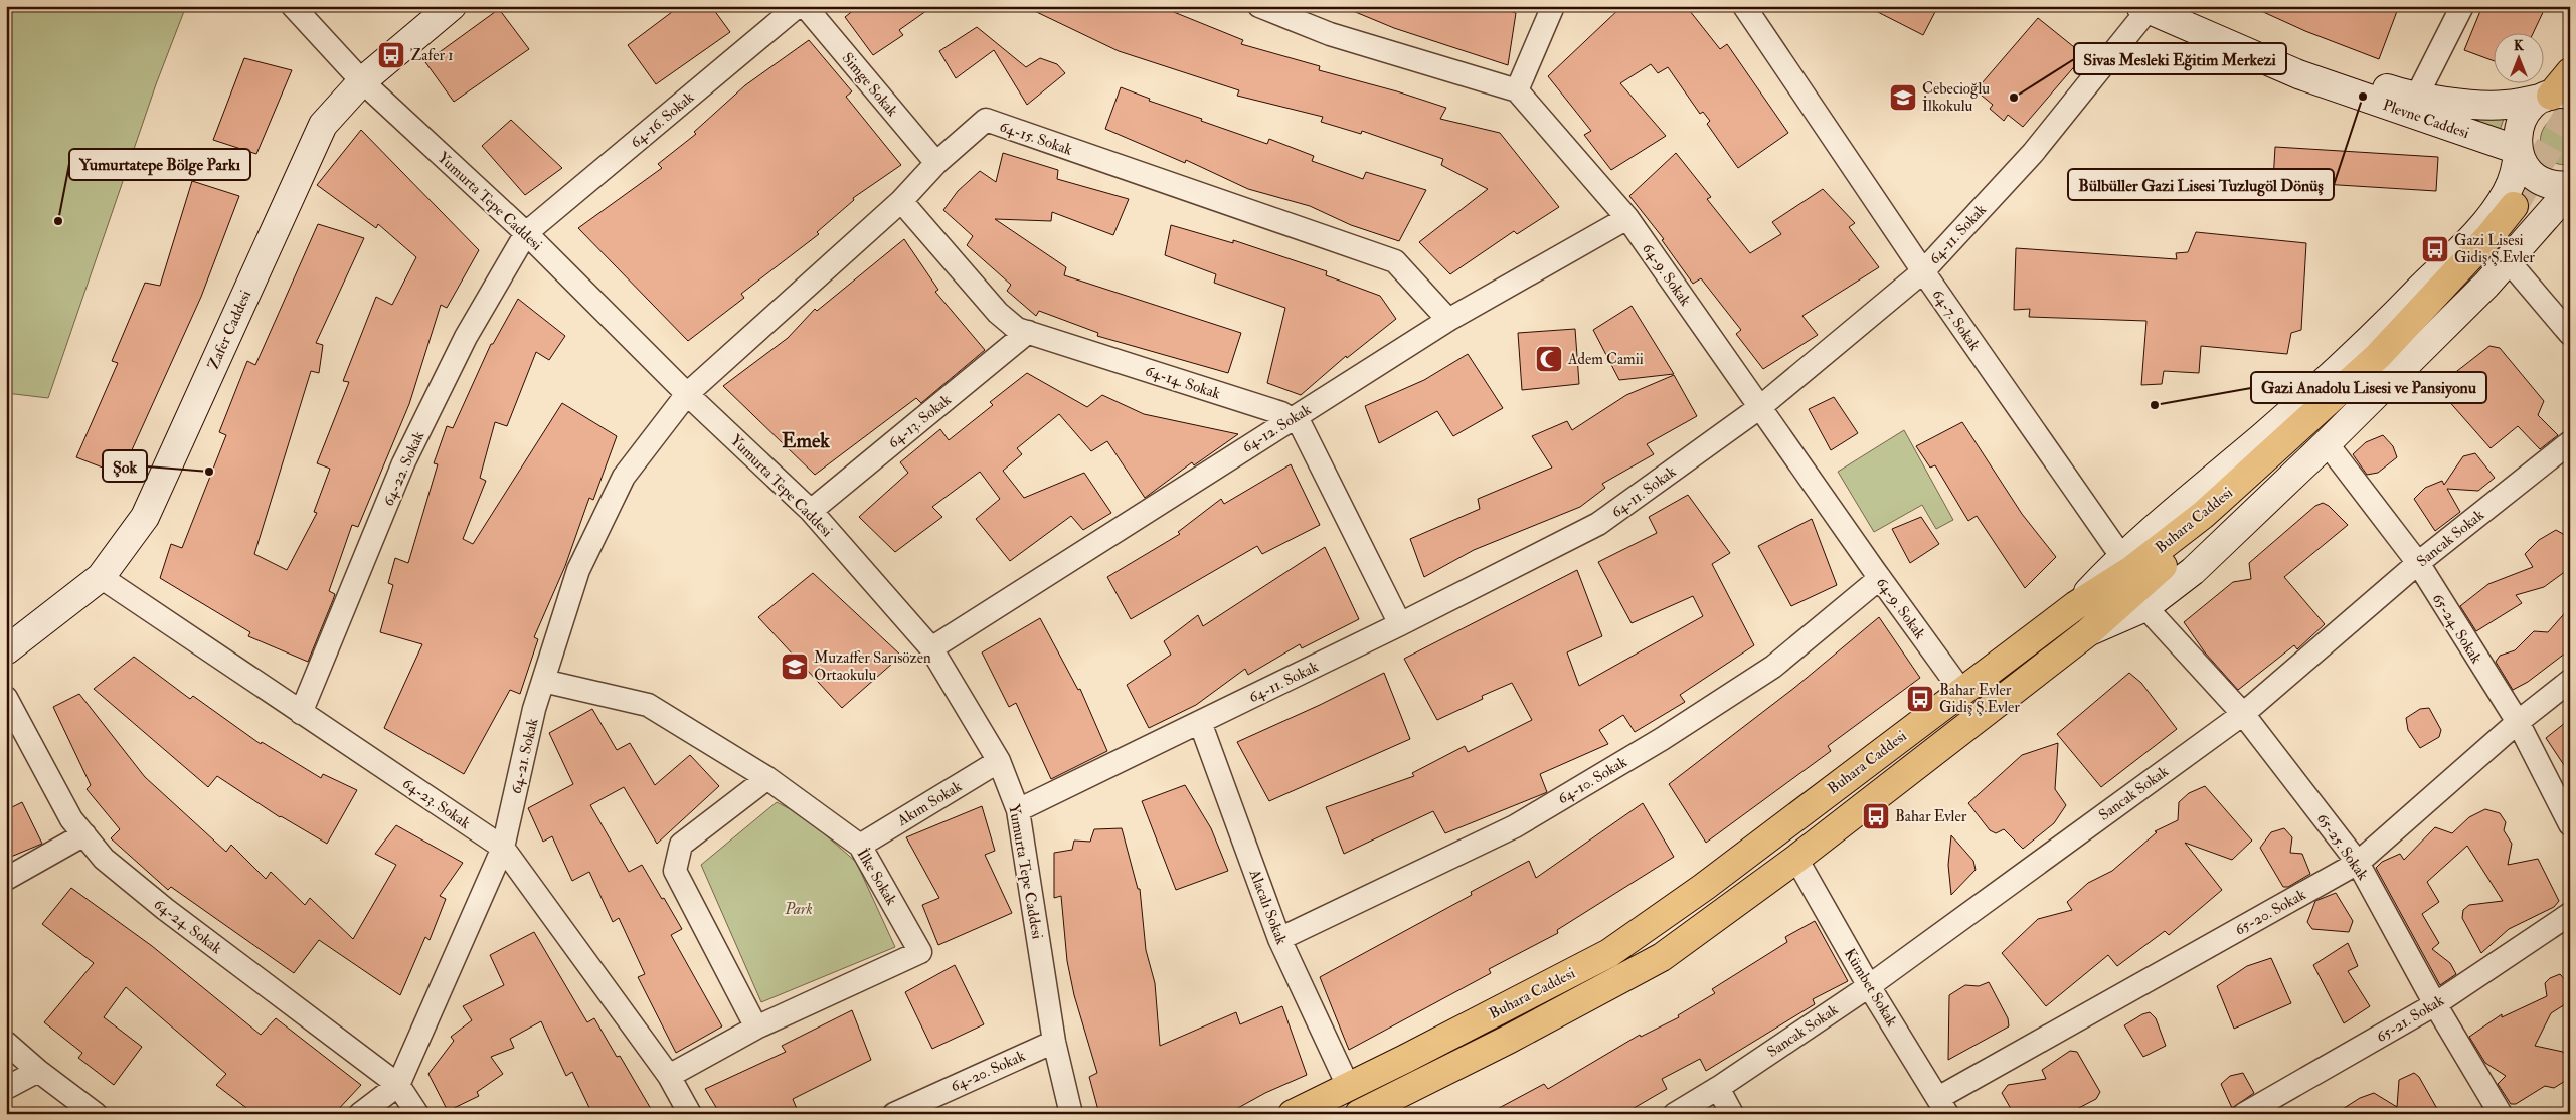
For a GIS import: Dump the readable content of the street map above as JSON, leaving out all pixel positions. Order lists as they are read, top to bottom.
{
  "streets": {
    "main road": ["Buhara Caddesi"],
    "street": [
      "Simge Sokak",
      "Plevne Caddesi",
      "64-16. Sokak",
      "64-15. Sokak",
      "Yumurta Tepe Caddesi",
      "64-11. Sokak",
      "64-9. Sokak",
      "64-7. Sokak",
      "Zafer Caddesi",
      "64-14. Sokak",
      "64-13. Sokak",
      "64-12. Sokak",
      "64-22. Sokak",
      "Sancak Sokak",
      "65-24. Sokak",
      "64-21. Sokak",
      "64-10. Sokak",
      "64-23. Sokak",
      "Akım Sokak",
      "65-25. Sokak",
      "İlke Sokak",
      "Alacalı Sokak",
      "65-20. Sokak",
      "64-24. Sokak",
      "Kümbet Sokak",
      "65-21. Sokak",
      "64-20. Sokak"
    ]
  },
  "crossings": [
    ["Simge Sokak", "64-15. Sokak"],
    ["Plevne Caddesi", "64-11. Sokak"],
    ["64-16. Sokak", "Yumurta Tepe Caddesi"],
    ["64-16. Sokak", "64-22. Sokak"],
    ["64-15. Sokak", "Yumurta Tepe Caddesi"],
    ["64-15. Sokak", "64-14. Sokak"],
    ["64-15. Sokak", "64-12. Sokak"],
    ["64-15. Sokak", "64-21. Sokak"],
    ["Yumurta Tepe Caddesi", "64-11. Sokak"],
    ["Yumurta Tepe Caddesi", "Zafer Caddesi"],
    ["Yumurta Tepe Caddesi", "64-13. Sokak"],
    ["Yumurta Tepe Caddesi", "64-12. Sokak"],
    ["Yumurta Tepe Caddesi", "64-22. Sokak"],
    ["Yumurta Tepe Caddesi", "64-21. Sokak"],
    ["Yumurta Tepe Caddesi", "Akım Sokak"],
    ["Yumurta Tepe Caddesi", "64-20. Sokak"],
    ["64-11. Sokak", "64-9. Sokak"],
    ["64-11. Sokak", "64-7. Sokak"],
    ["64-11. Sokak", "64-14. Sokak"],
    ["64-11. Sokak", "Alacalı Sokak"],
    ["64-9. Sokak", "64-12. Sokak"],
    ["64-9. Sokak", "Buhara Caddesi"],
    ["64-9. Sokak", "64-10. Sokak"],
    ["Zafer Caddesi", "64-23. Sokak"],
    ["64-14. Sokak", "64-13. Sokak"],
    ["64-14. Sokak", "64-12. Sokak"],
    ["64-22. Sokak", "64-23. Sokak"],
    ["Buhara Caddesi", "Alacalı Sokak"],
    ["Buhara Caddesi", "Kümbet Sokak"],
    ["Sancak Sokak", "65-24. Sokak"],
    ["Sancak Sokak", "65-25. Sokak"],
    ["Sancak Sokak", "Kümbet Sokak"],
    ["65-24. Sokak", "65-20. Sokak"],
    ["64-21. Sokak", "64-23. Sokak"],
    ["64-21. Sokak", "İlke Sokak"],
    ["64-21. Sokak", "64-24. Sokak"],
    ["64-10. Sokak", "Alacalı Sokak"],
    ["64-23. Sokak", "İlke Sokak"],
    ["Akım Sokak", "İlke Sokak"],
    ["65-25. Sokak", "65-20. Sokak"],
    ["65-25. Sokak", "65-21. Sokak"],
    ["65-20. Sokak", "Kümbet Sokak"]
  ],
  "districts": ["Emek"],
  "parks": ["Park"],
  "places": {
    "bus stop": [
      "Zafer 1",
      "Gazi Lisesi Gidiş Ş.Evler",
      "Bahar Evler Gidiş Ş.Evler",
      "Bahar Evler"
    ],
    "other": [
      "Bülbüller Gazi Lisesi Tuzlugöl Dönüş",
      "Sivas Mesleki Eğitim Merkezi",
      "Yumurtatepe Bölge Parkı",
      "Gazi Anadolu Lisesi ve Pansiyonu",
      "Şok"
    ],
    "school or university": ["Cebecioğlu İlkokulu", "Muzaffer Sarısözen Ortaokulu"],
    "mosque": ["Adem Camii"]
  },
  "north": "top"
}
